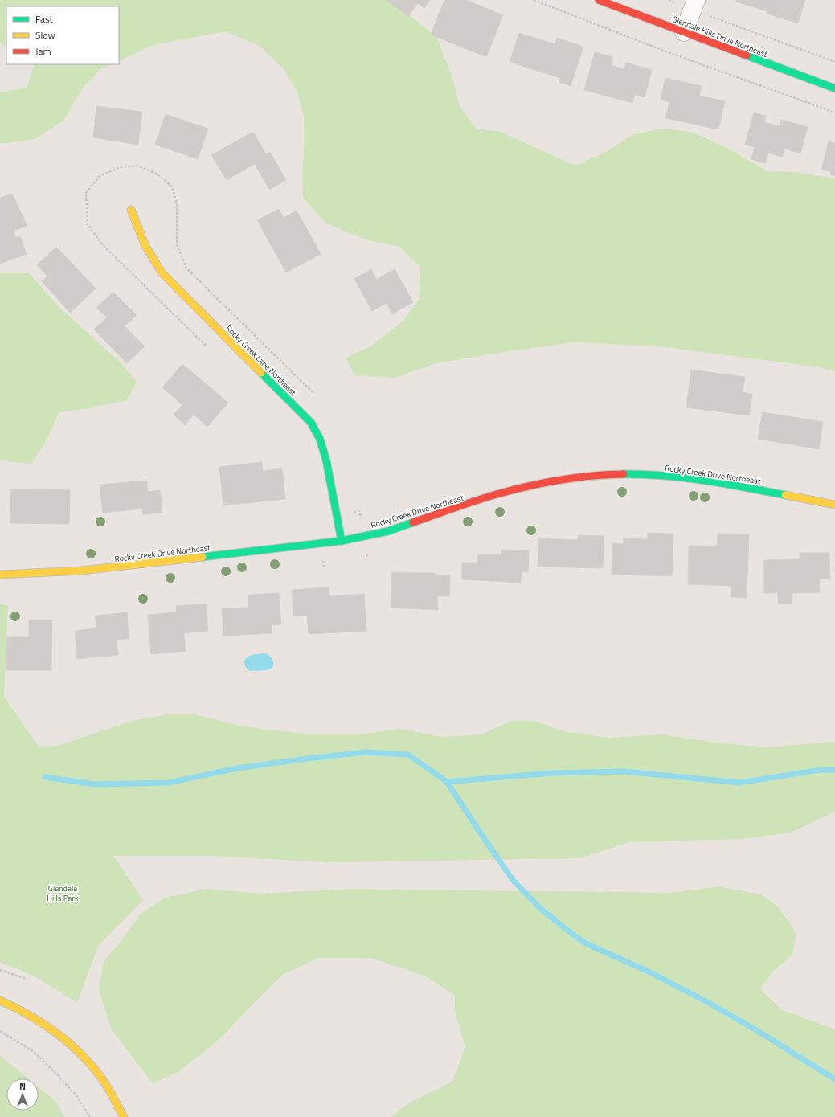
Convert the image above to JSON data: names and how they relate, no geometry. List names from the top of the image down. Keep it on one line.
{"streets":{"street":["Glendale Hills Drive Northeast","Rocky Creek Lane Northeast","Rocky Creek Drive Northeast"]},"crossings":[["Rocky Creek Lane Northeast","Rocky Creek Drive Northeast"]],"parks":["Glendale Hills Park"],"legend":["Fast","Slow","Jam"],"north":"top"}
